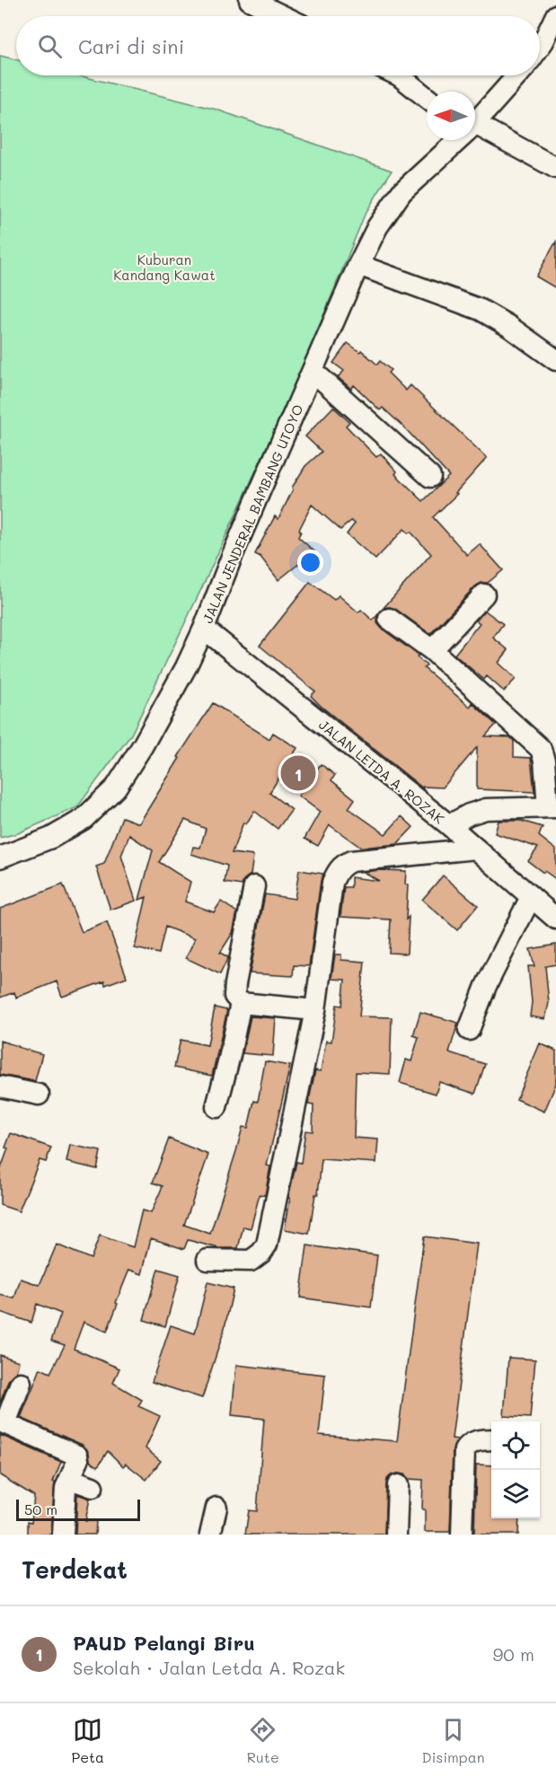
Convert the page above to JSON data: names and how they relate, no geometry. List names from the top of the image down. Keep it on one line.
{"streets":{"street":["JALAN JENDERAL BAMBANG UTOYO","JALAN LETDA A. ROZAK"]},"crossings":[["JALAN JENDERAL BAMBANG UTOYO","JALAN LETDA A. ROZAK"]],"parks":["Kuburan Kandang Kawat"],"scale_bar":"50 m","north":"left","page":{"search":"Cari di sini","pins":"1","scale":"50 m","heading":"Terdekat","list":[{"mark":"1","name":"PAUD Pelangi Biru","note":"Sekolah · Jalan Letda A. Rozak","value":"90 m"}],"nav":["Peta","Rute","Disimpan"]}}
